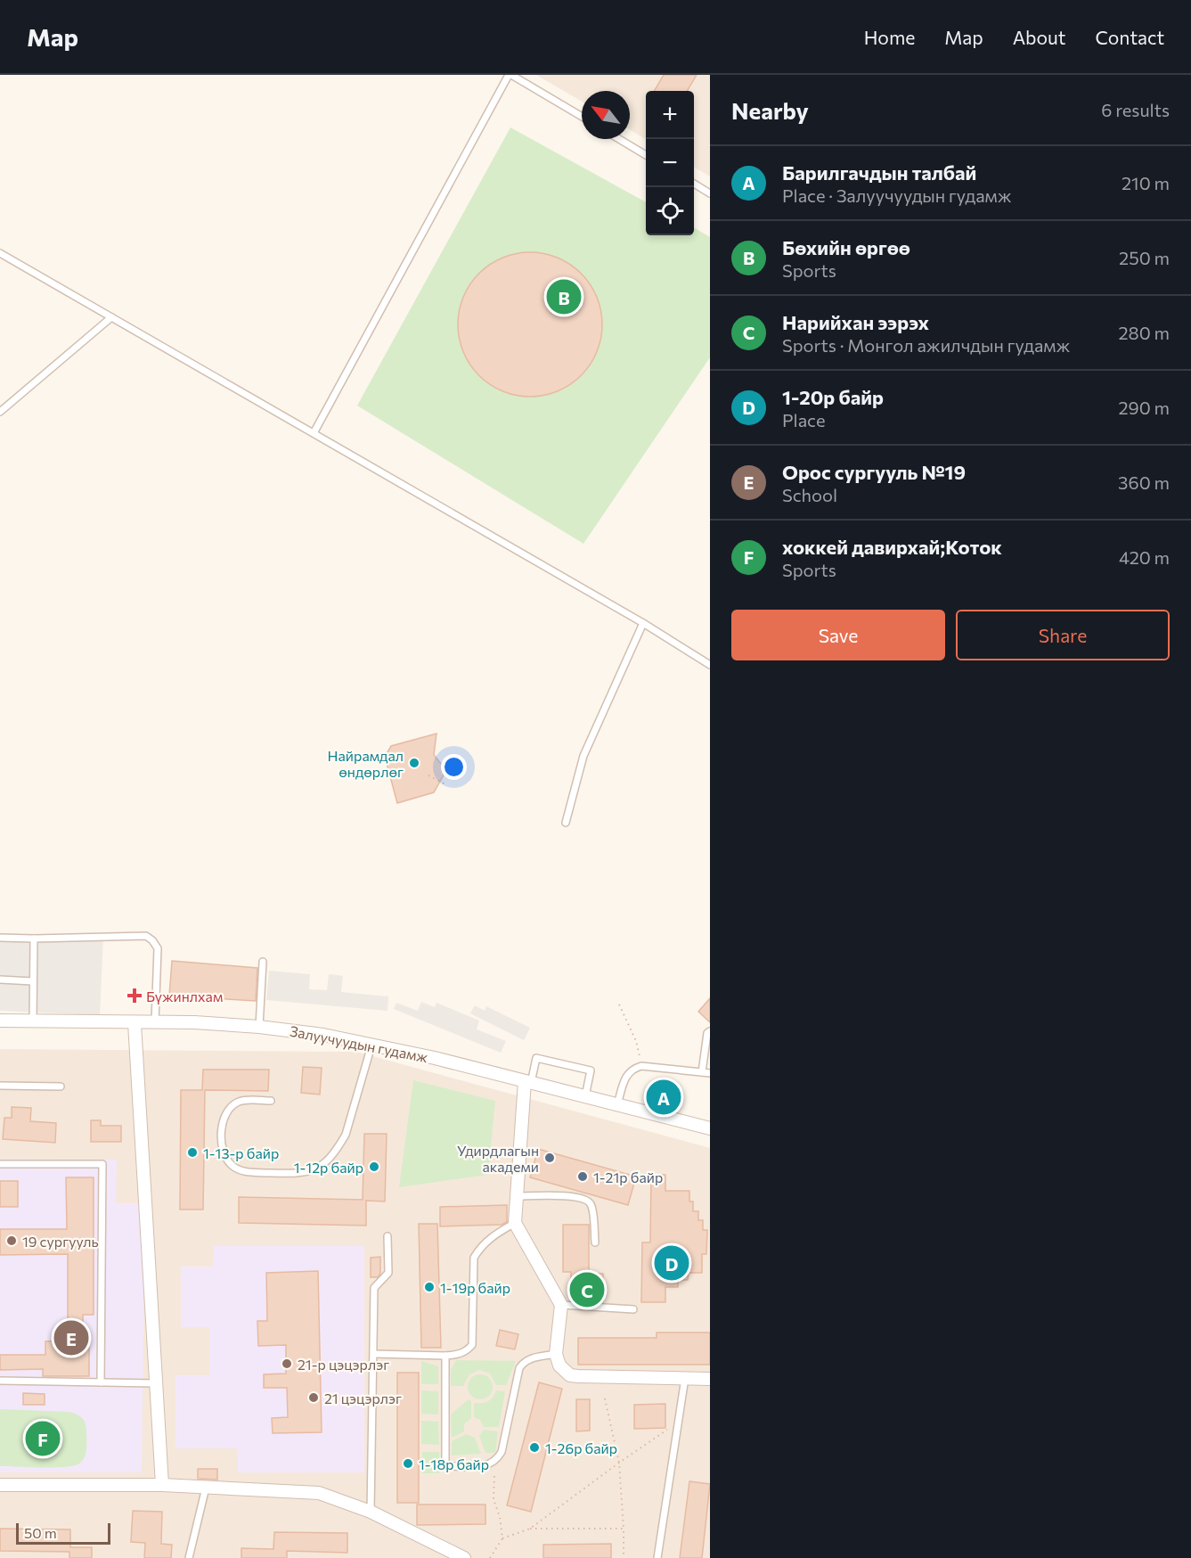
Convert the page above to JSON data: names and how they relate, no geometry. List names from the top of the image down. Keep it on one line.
{"streets":{"street":["Залуучуудын гудамж"]},"places":{"other":["Найрамдал өндөрлөг","1-13-р байр","Удирдлагын академи","1-12р байр","1-21р байр","19 сургууль","1-19р байр","21-р цэцэрлэг","21 цэцэрлэг","1-26р байр","1-18р байр"],"health":["Бүжинлхам"]},"scale_bar":"50 m","north":"top left","page":{"header":"Map","nav":["Home","Map","About","Contact"],"heading":["Nearby","6 results"],"map_buttons":["+","−"],"list":[{"mark":"A","name":"Барилгачдын талбай","note":"Place · Залуучуудын гудамж","value":"210 m"},{"mark":"B","name":"Бөхийн өргөө","note":"Sports","value":"250 m"},{"mark":"C","name":"Нарийхан ээрэх","note":"Sports · Монгол ажилчдын гудамж","value":"280 m"},{"mark":"D","name":"1-20р байр","note":"Place","value":"290 m"},{"mark":"E","name":"Орос сургууль №19","note":"School","value":"360 m"},{"mark":"F","name":"хоккей давирхай;Коток","note":"Sports","value":"420 m"}],"pins":["B","A","D","C","E","F"],"buttons":["Save","Share"],"scale":"50 m"}}
